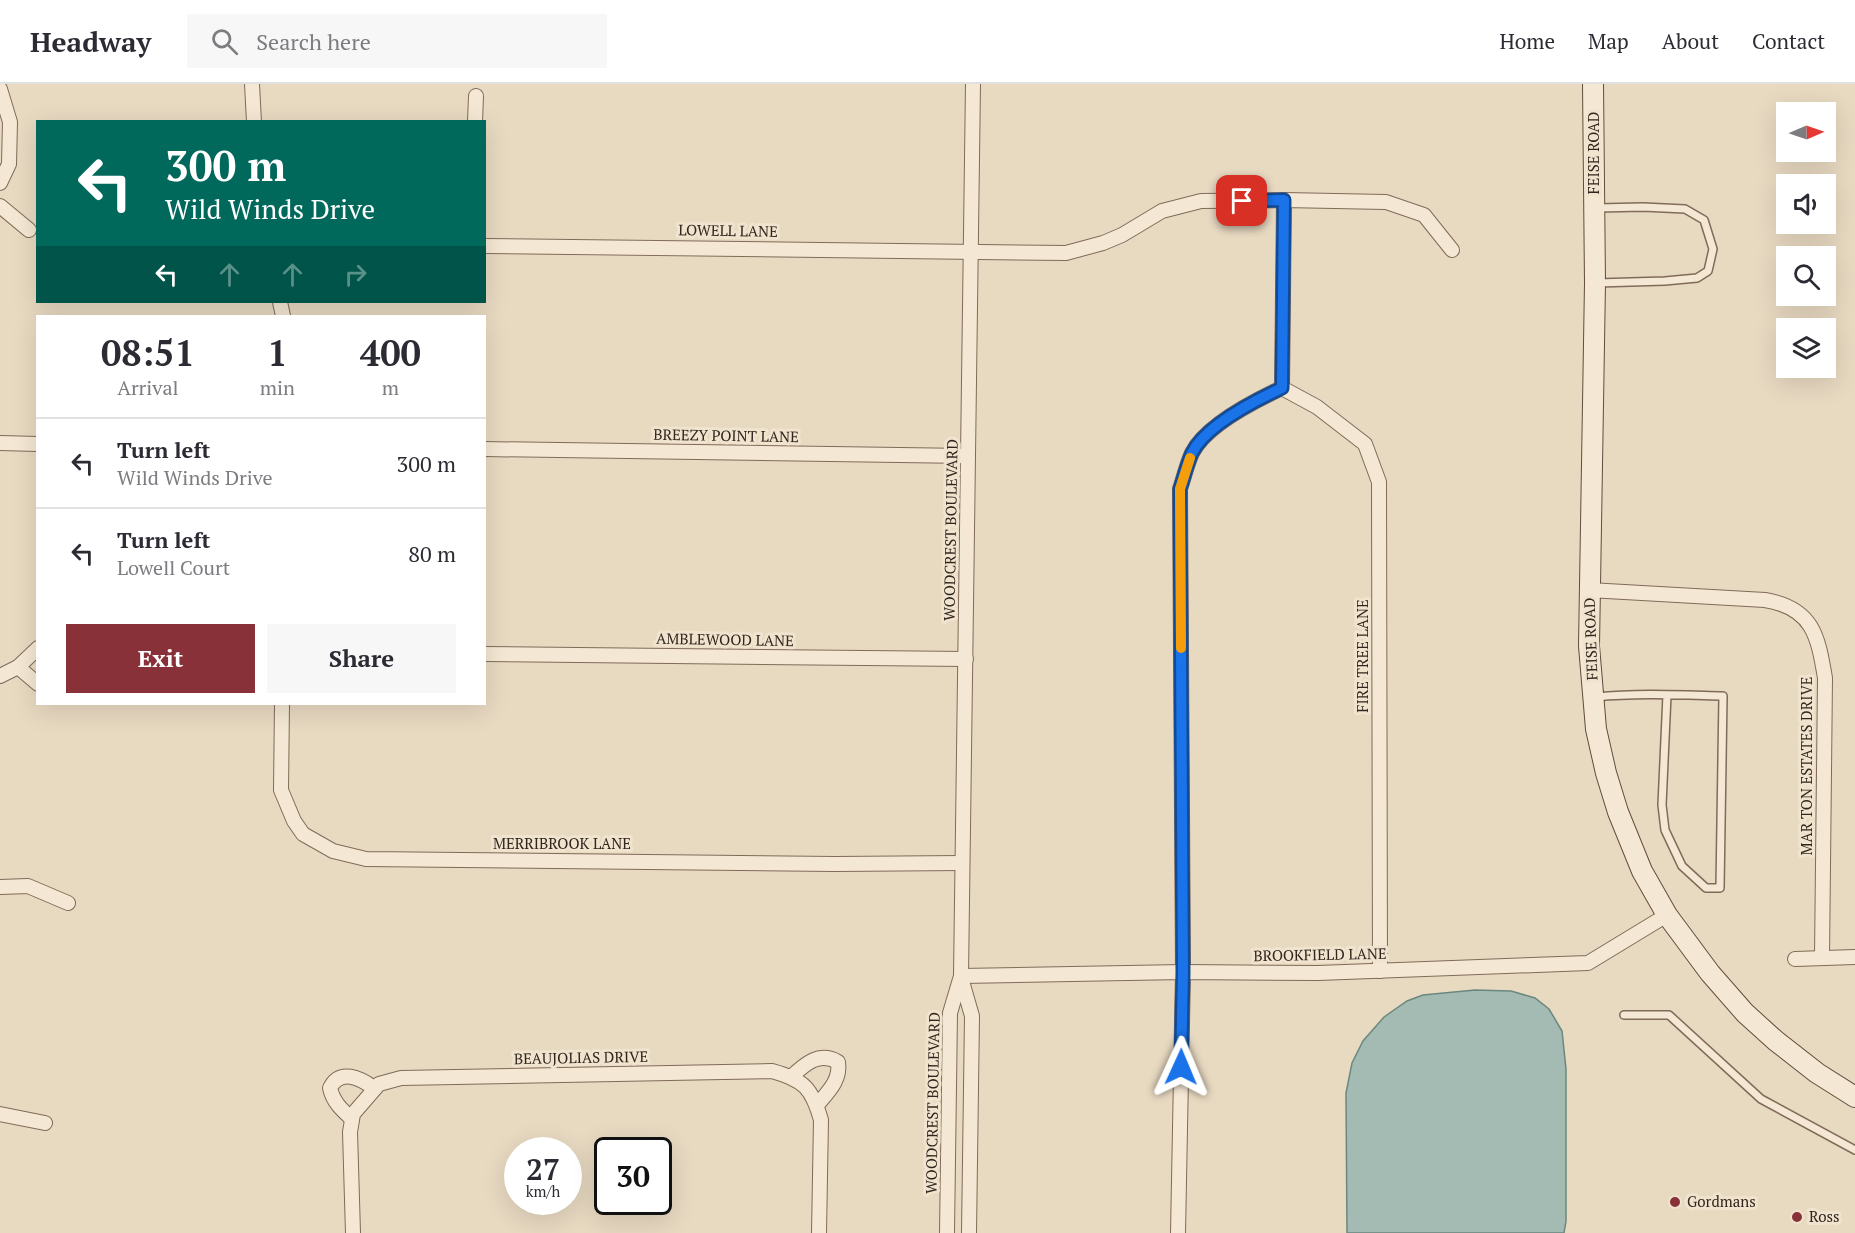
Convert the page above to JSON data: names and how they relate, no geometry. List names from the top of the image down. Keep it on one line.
{"streets":{"main road":["FEISE ROAD"],"street":["LOWELL LANE","BREEZY POINT LANE","WOODCREST BOULEVARD","AMBLEWOOD LANE","FIRE TREE LANE","MAR TON ESTATES DRIVE","MERRIBROOK LANE","BROOKFIELD LANE","BEAUJOLIAS DRIVE"]},"crossings":[["FEISE ROAD","MAR TON ESTATES DRIVE"],["FEISE ROAD","BROOKFIELD LANE"],["LOWELL LANE","WOODCREST BOULEVARD"],["BREEZY POINT LANE","WOODCREST BOULEVARD"],["WOODCREST BOULEVARD","AMBLEWOOD LANE"],["WOODCREST BOULEVARD","MERRIBROOK LANE"],["WOODCREST BOULEVARD","BROOKFIELD LANE"],["FIRE TREE LANE","BROOKFIELD LANE"]],"places":["Gordmans","Ross"],"north":"right","page":{"header":"Headway","search":"Search here","nav":["Home","Map","About","Contact"],"turn":["300 m","Wild Winds Drive"],"eta":["08:51","Arrival","1","min","400","m"],"list":[{"name":"Turn left","note":"Wild Winds Drive","value":"300 m"},{"name":"Turn left","note":"Lowell Court","value":"80 m"}],"buttons":["Exit","Share"],"speed":"27 km/h","limit":"30"}}
